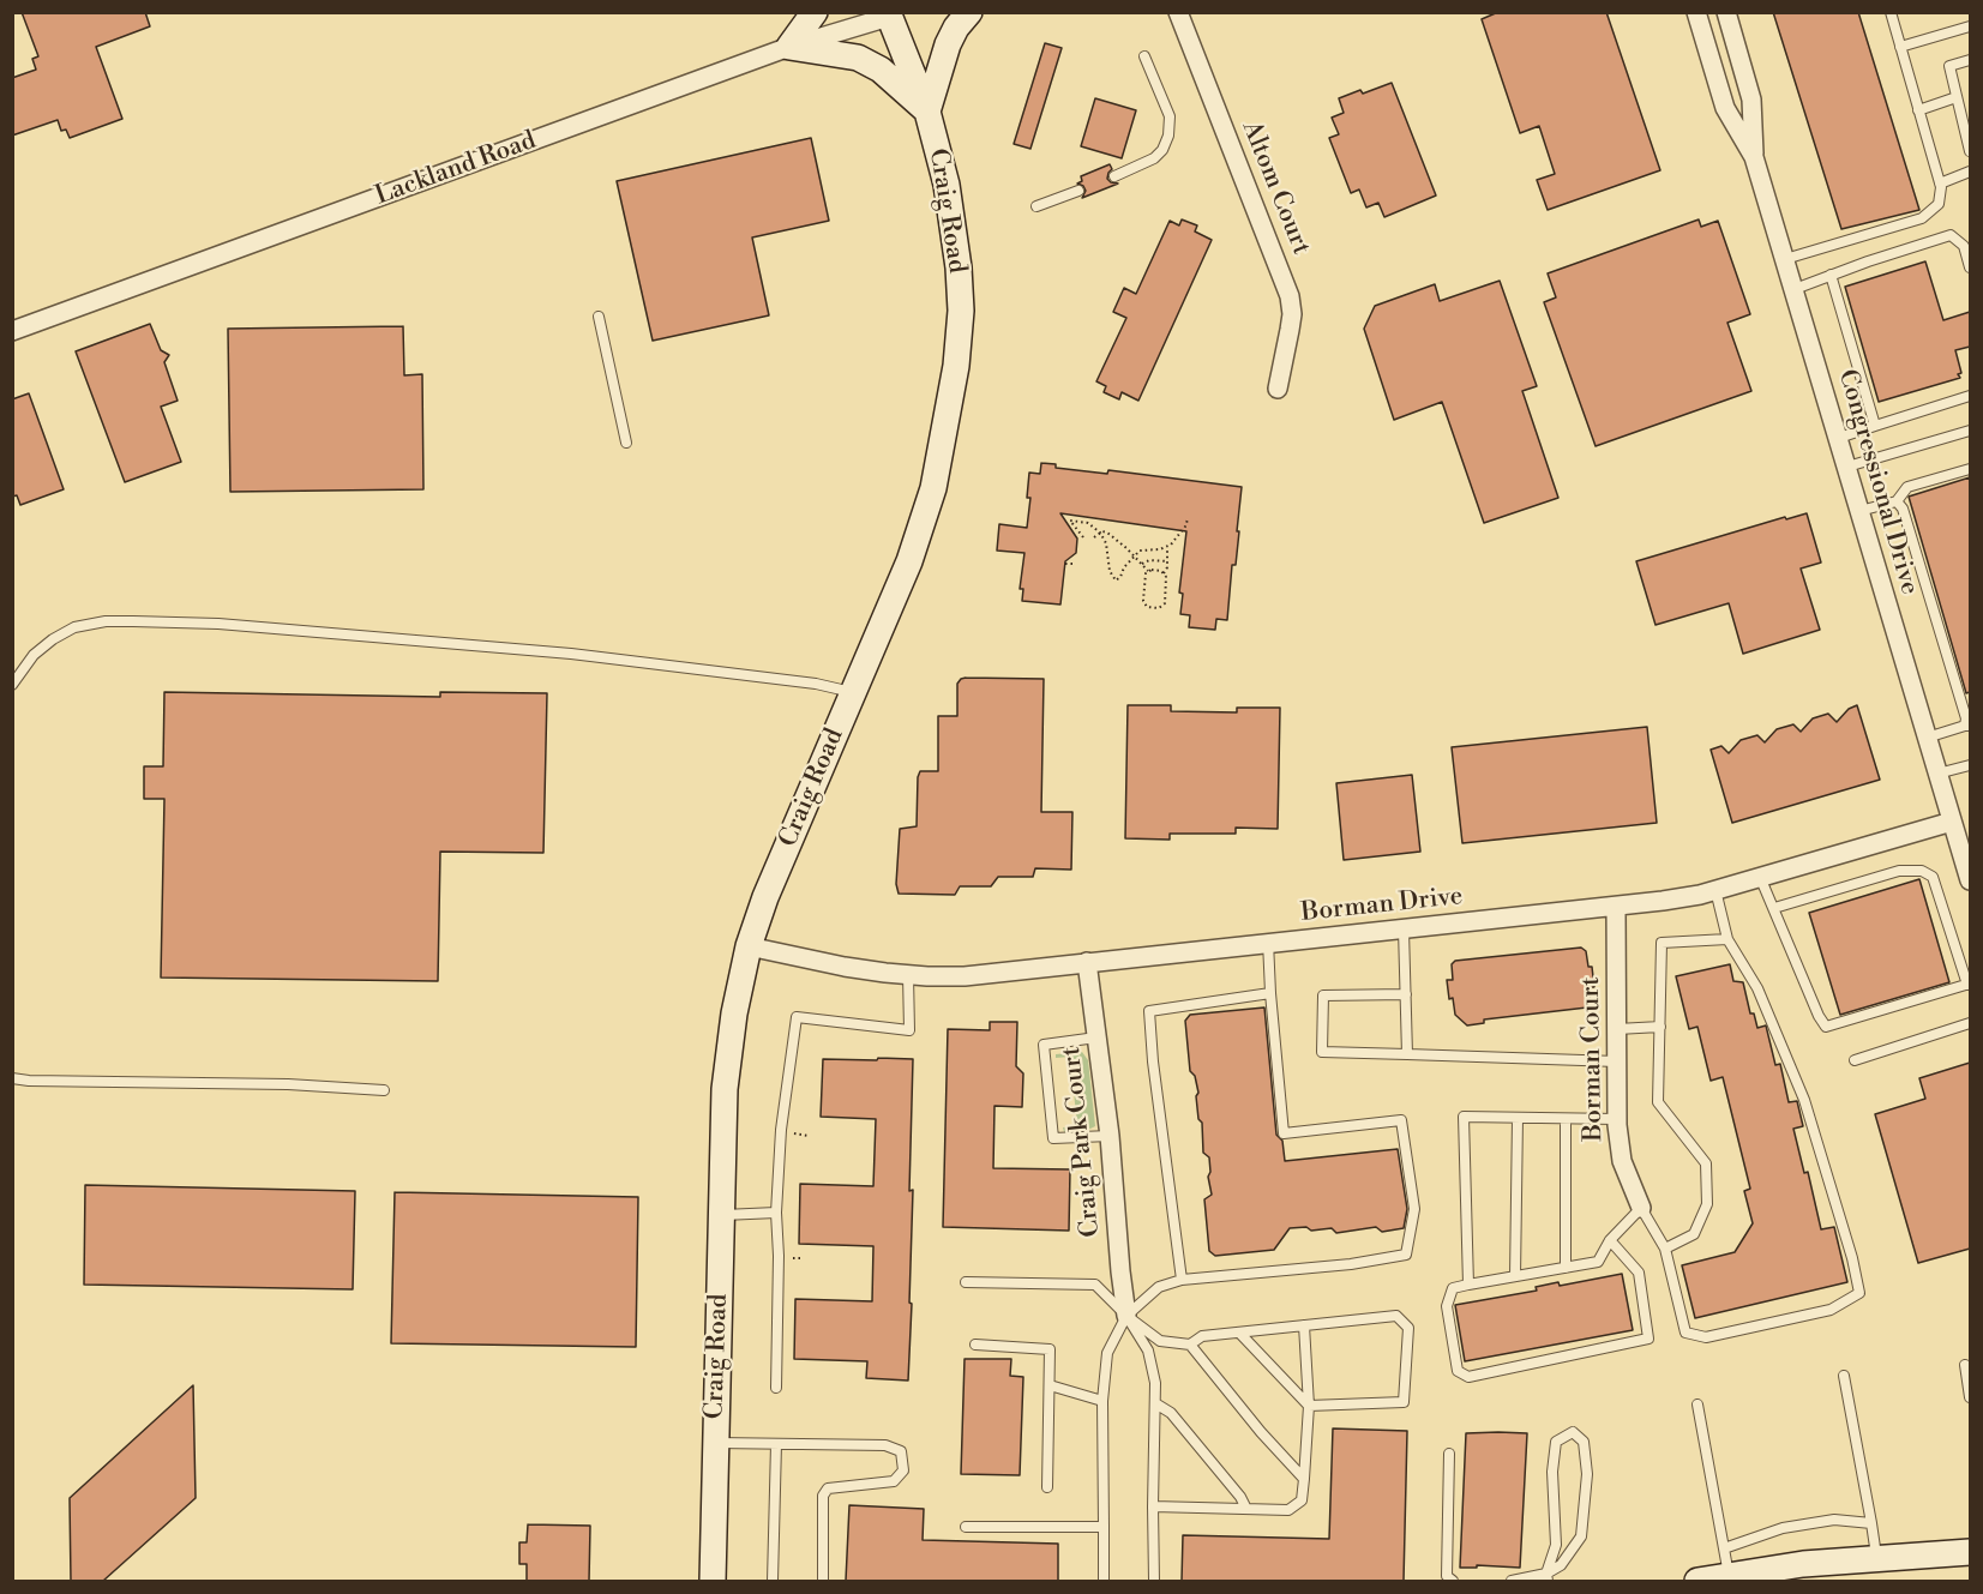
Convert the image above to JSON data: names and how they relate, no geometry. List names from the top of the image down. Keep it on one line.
{"streets":{"main road":["Craig Road"],"street":["Lackland Road","Altom Court","Congressional Drive","Borman Drive","Borman Court","Craig Park Court"]},"crossings":[["Lackland Road","Craig Road"],["Craig Road","Borman Drive"],["Congressional Drive","Borman Drive"],["Borman Drive","Borman Court"],["Borman Drive","Craig Park Court"]]}
